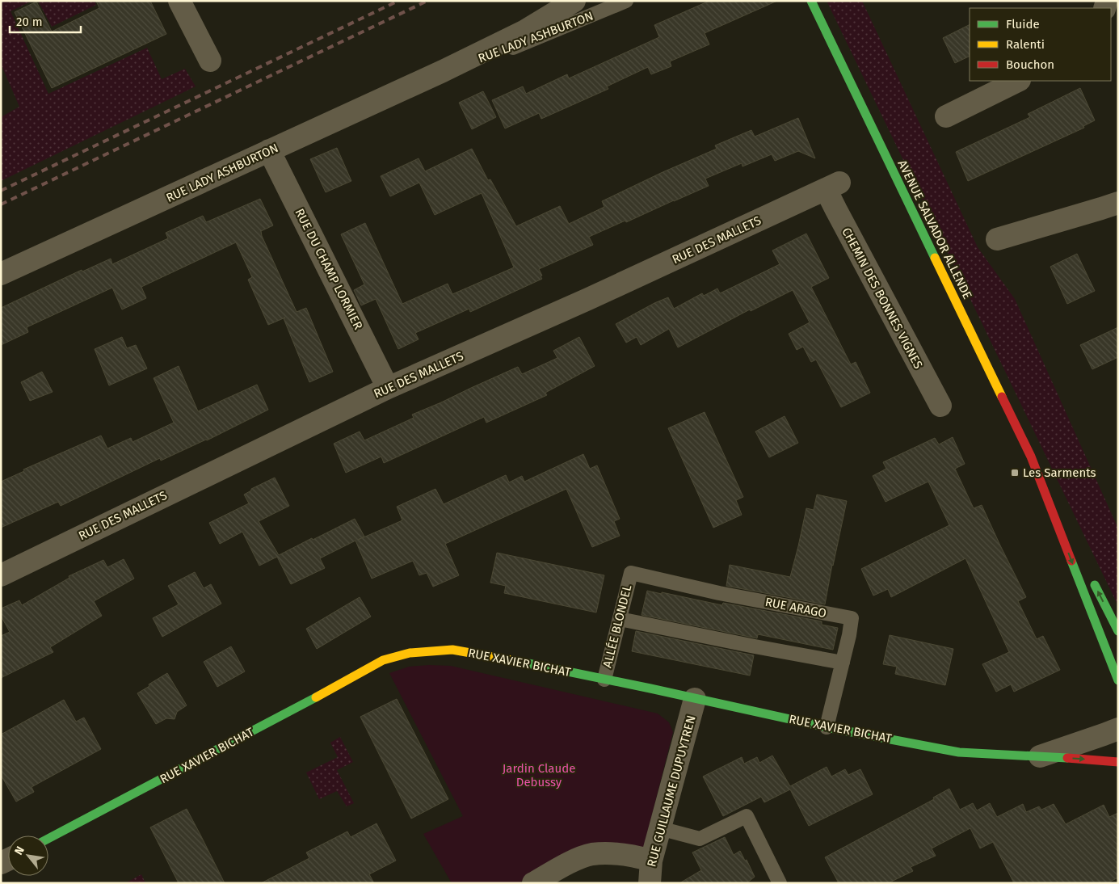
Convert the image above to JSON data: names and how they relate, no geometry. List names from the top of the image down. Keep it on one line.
{"streets":{"street":["RUE LADY ASHBURTON","AVENUE SALVADOR ALLENDE","RUE DES MALLETS","RUE DU CHAMP LORMIER","CHEMIN DES BONNES VIGNES","RUE XAVIER BICHAT","RUE GUILLAUME DUPUYTREN"],"lane":["RUE ARAGO","ALLÉE BLONDEL"]},"crossings":[["RUE LADY ASHBURTON","RUE DU CHAMP LORMIER"],["RUE DES MALLETS","RUE DU CHAMP LORMIER"],["RUE DES MALLETS","CHEMIN DES BONNES VIGNES"],["RUE ARAGO","ALLÉE BLONDEL"],["RUE ARAGO","RUE XAVIER BICHAT"],["ALLÉE BLONDEL","RUE XAVIER BICHAT"],["RUE XAVIER BICHAT","RUE GUILLAUME DUPUYTREN"]],"parks":["Jardin Claude Debussy"],"places":{"transit":["Les Sarments"]},"legend":["Fluide","Ralenti","Bouchon"],"scale_bar":"20 m","north":"top left"}
